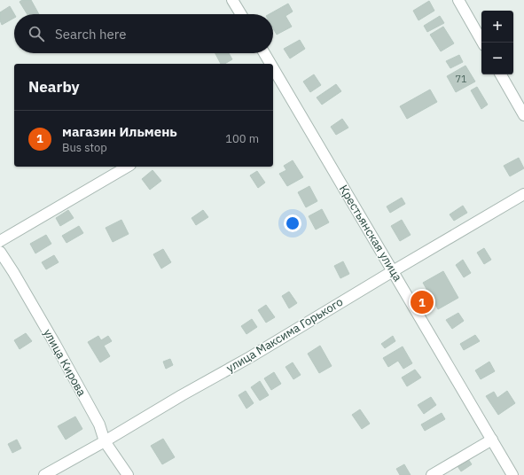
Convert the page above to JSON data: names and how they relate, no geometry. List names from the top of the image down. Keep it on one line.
{"streets":{"street":["Крестьянская улица","улица Максима Горького","улица Кирова"]},"crossings":[["Крестьянская улица","улица Максима Горького"],["улица Максима Горького","улица Кирова"]],"house_numbers":["71"],"page":{"map_buttons":["+","−"],"search":"Search here","heading":"Nearby","list":[{"mark":"1","name":"магазин Ильмень","note":"Bus stop","value":"100 m"}],"pins":"1"}}
